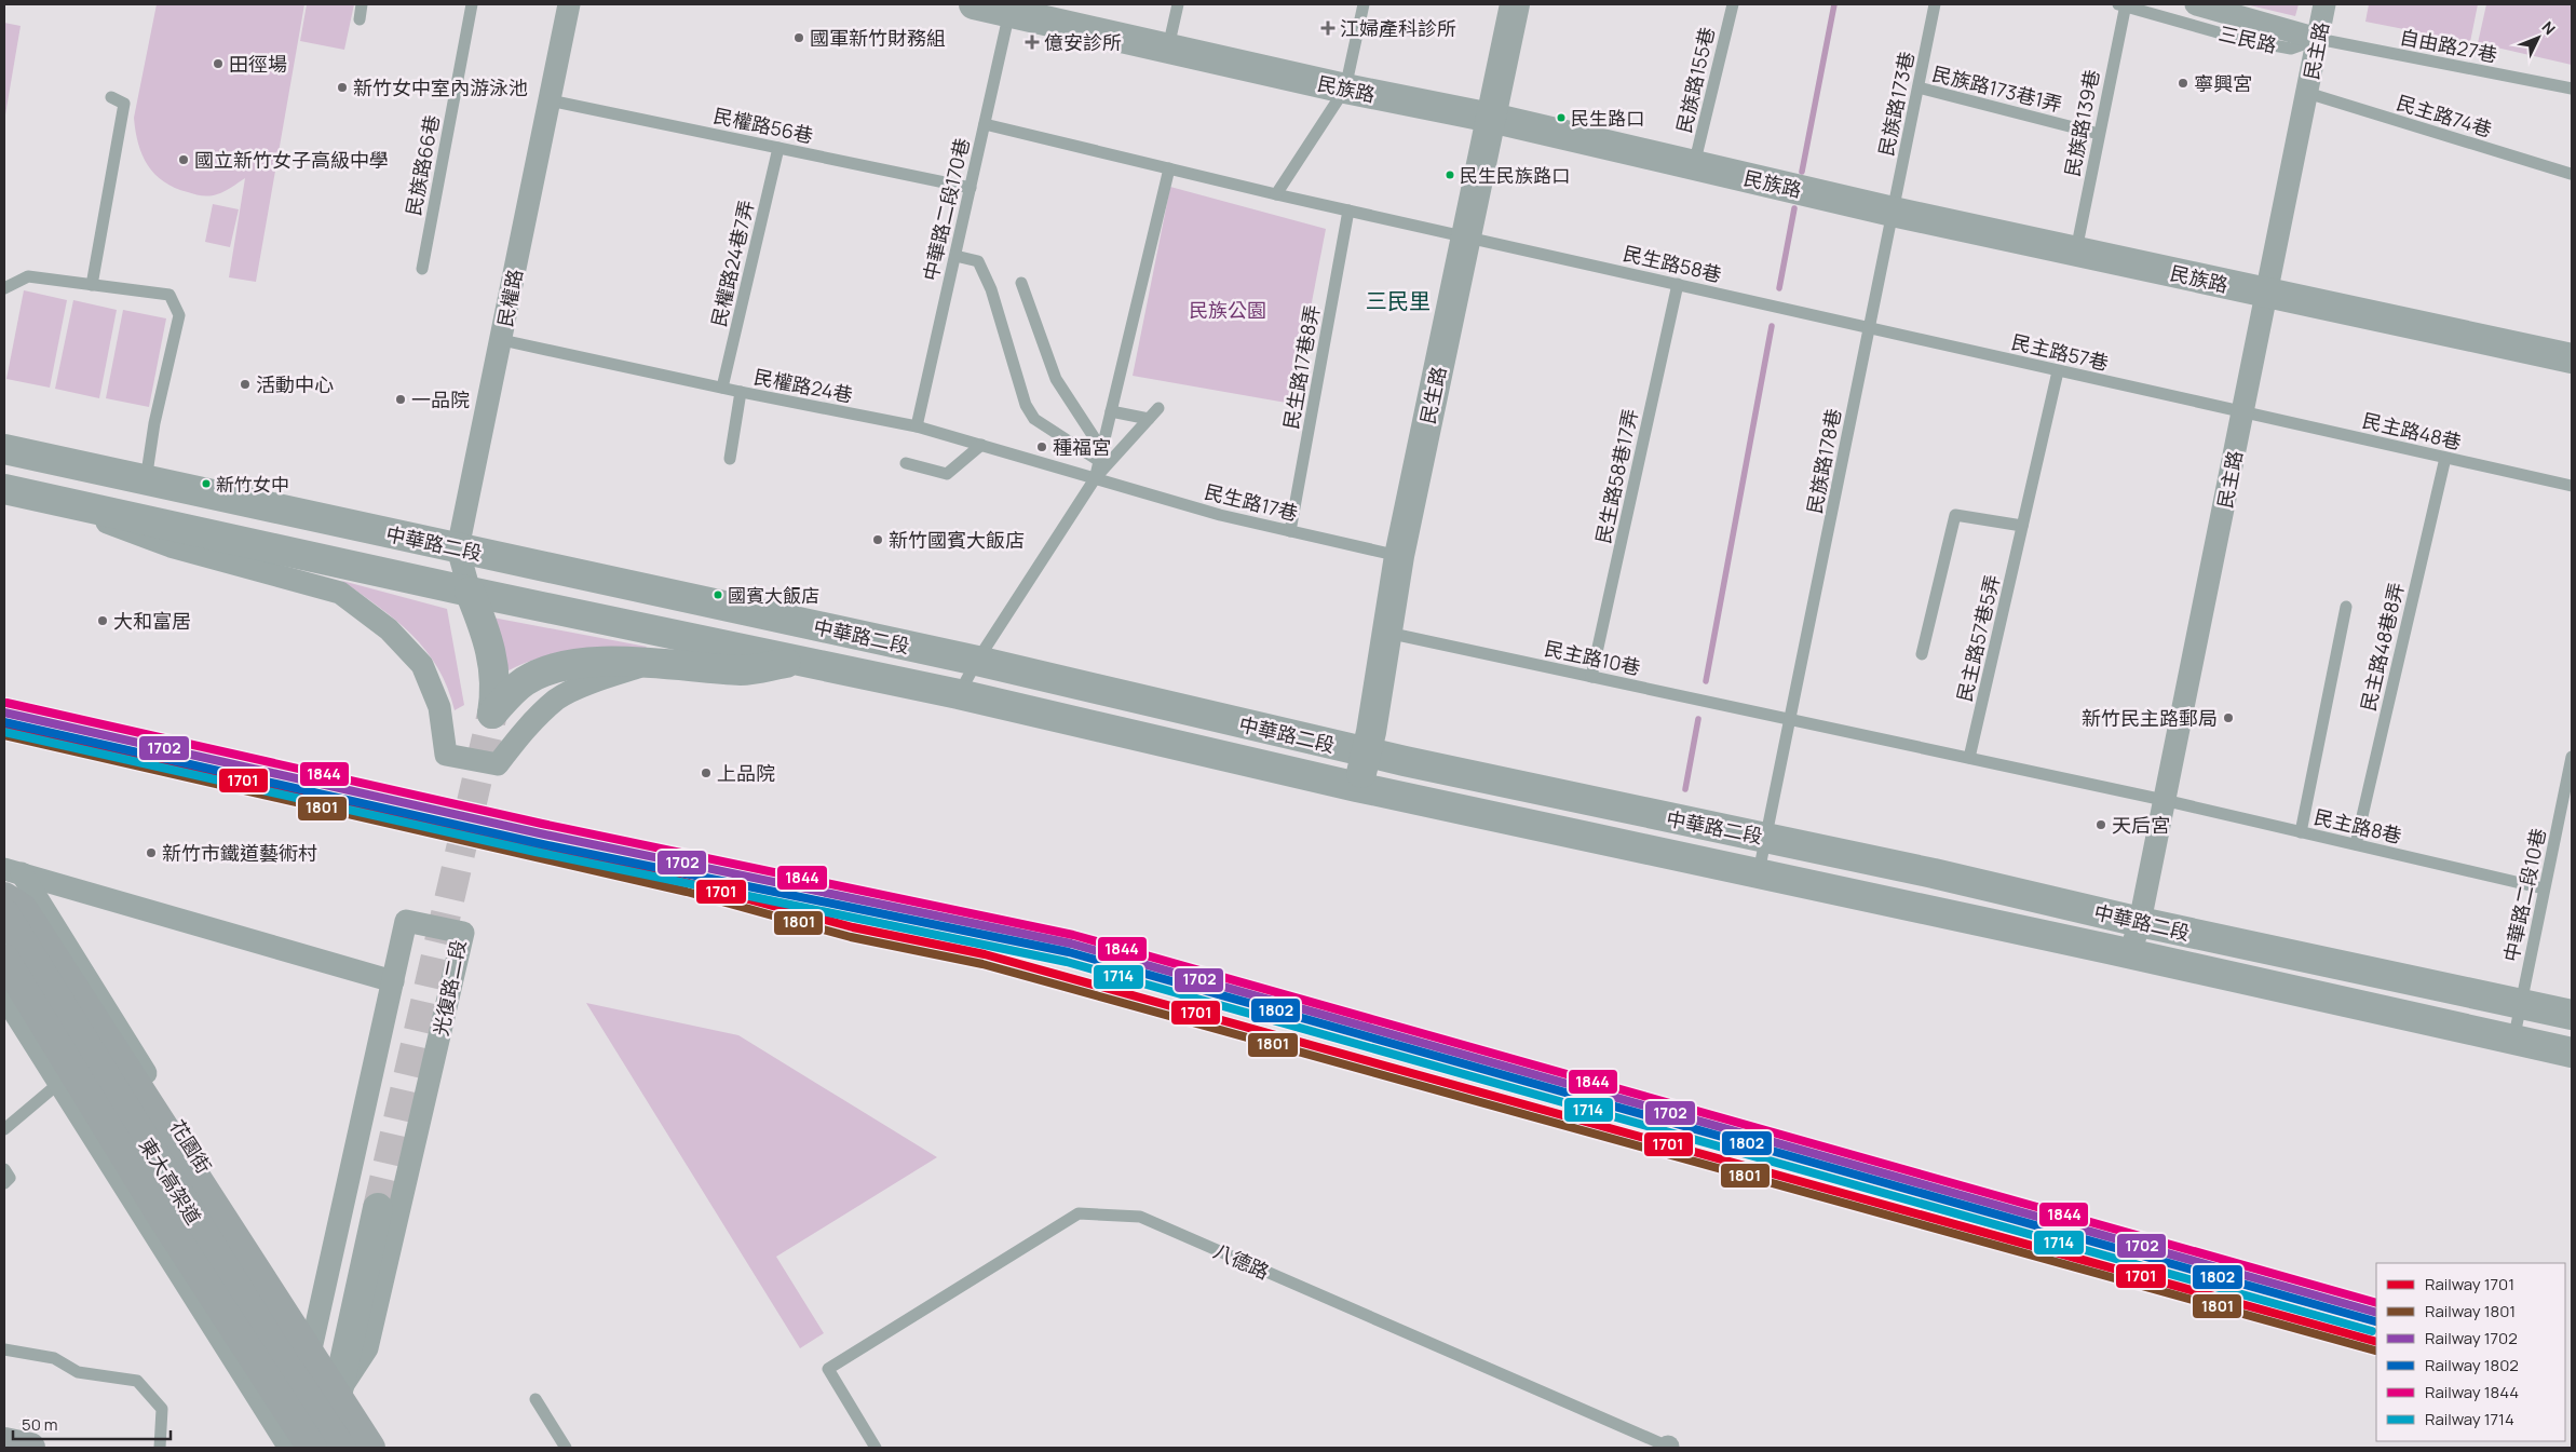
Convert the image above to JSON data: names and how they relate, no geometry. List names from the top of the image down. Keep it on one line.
{"streets":{"main road":["東大高架道"],"street":["三民路","民主路","民族路","民權路","民生路","中華路二段","光復路二段","花園街"],"lane":["自由路27巷","民族路155巷","民族路173巷1弄","民族路173巷","民主路74巷","民族路139巷","民權路56巷","民族路66巷","中華路二段170巷","民權路24巷7弄","民生路58巷","民主路57巷","民生路17巷8弄","民權路24巷","民主路48巷","民族路178巷","民生路58巷17弄","民生路17巷","民主路57巷5弄","民主路48巷8弄","民主路10巷","民主路8巷","中華路二段10巷","八德路"]},"crossings":[["三民路","自由路27巷"],["三民路","民主路"],["三民路","民族路139巷"],["自由路27巷","民主路"],["民主路","民族路"],["民主路","民主路74巷"],["民主路","民主路57巷"],["民主路","民主路48巷"],["民主路","中華路二段"],["民主路","民主路8巷"],["民族路155巷","民族路"],["民族路","民族路173巷"],["民族路","民族路139巷"],["民族路","民生路"],["民族路","民族路178巷"],["民族路173巷1弄","民族路173巷"],["民族路173巷1弄","民族路139巷"],["民族路173巷","民族路178巷"],["民權路56巷","中華路二段170巷"],["民權路56巷","民權路24巷7弄"],["民權路56巷","民權路"],["中華路二段170巷","民生路58巷"],["中華路二段170巷","民生路17巷8弄"],["中華路二段170巷","民權路24巷"],["民權路24巷7弄","民權路24巷"],["民生路58巷","民主路57巷"],["民生路58巷","民生路17巷8弄"],["民生路58巷","民生路"],["民生路58巷","民族路178巷"],["民生路58巷","民生路58巷17弄"],["民權路","民權路24巷"],["民權路","中華路二段"],["民主路57巷","民主路48巷"],["民主路57巷","民族路178巷"],["民主路57巷","民主路57巷5弄"],["民生路17巷8弄","民生路17巷"],["民權路24巷","民生路17巷"],["民生路","民生路17巷"],["民生路","中華路二段"],["民生路","民主路10巷"],["民主路48巷","民主路48巷8弄"],["民族路178巷","中華路二段"],["民族路178巷","民主路10巷"],["民生路58巷17弄","民主路10巷"],["中華路二段","中華路二段10巷"],["民主路48巷8弄","民主路8巷"],["民主路8巷","中華路二段10巷"],["光復路二段","花園街"],["光復路二段","東大高架道"]],"districts":["三民里"],"parks":["民族公園"],"places":{"health":["江婦產科診所","億安診所"],"other":["國軍新竹財務組","田徑場","寧興宮","新竹女中室內游泳池","民生路口","國立新竹女子高級中學","民生民族路口","活動中心","一品院","種福宮","新竹女中","新竹國賓大飯店","國賓大飯店","大和富居","新竹民主路郵局","上品院","天后宮","新竹市鐵道藝術村"]},"lines":["rail line 1844","rail line 1702","rail line 1802","rail line 1701","rail line 1714","rail line 1801"],"legend":["Railway 1701","Railway 1801","Railway 1702","Railway 1802","Railway 1844","Railway 1714"],"scale_bar":"50 m","north":"top right"}
